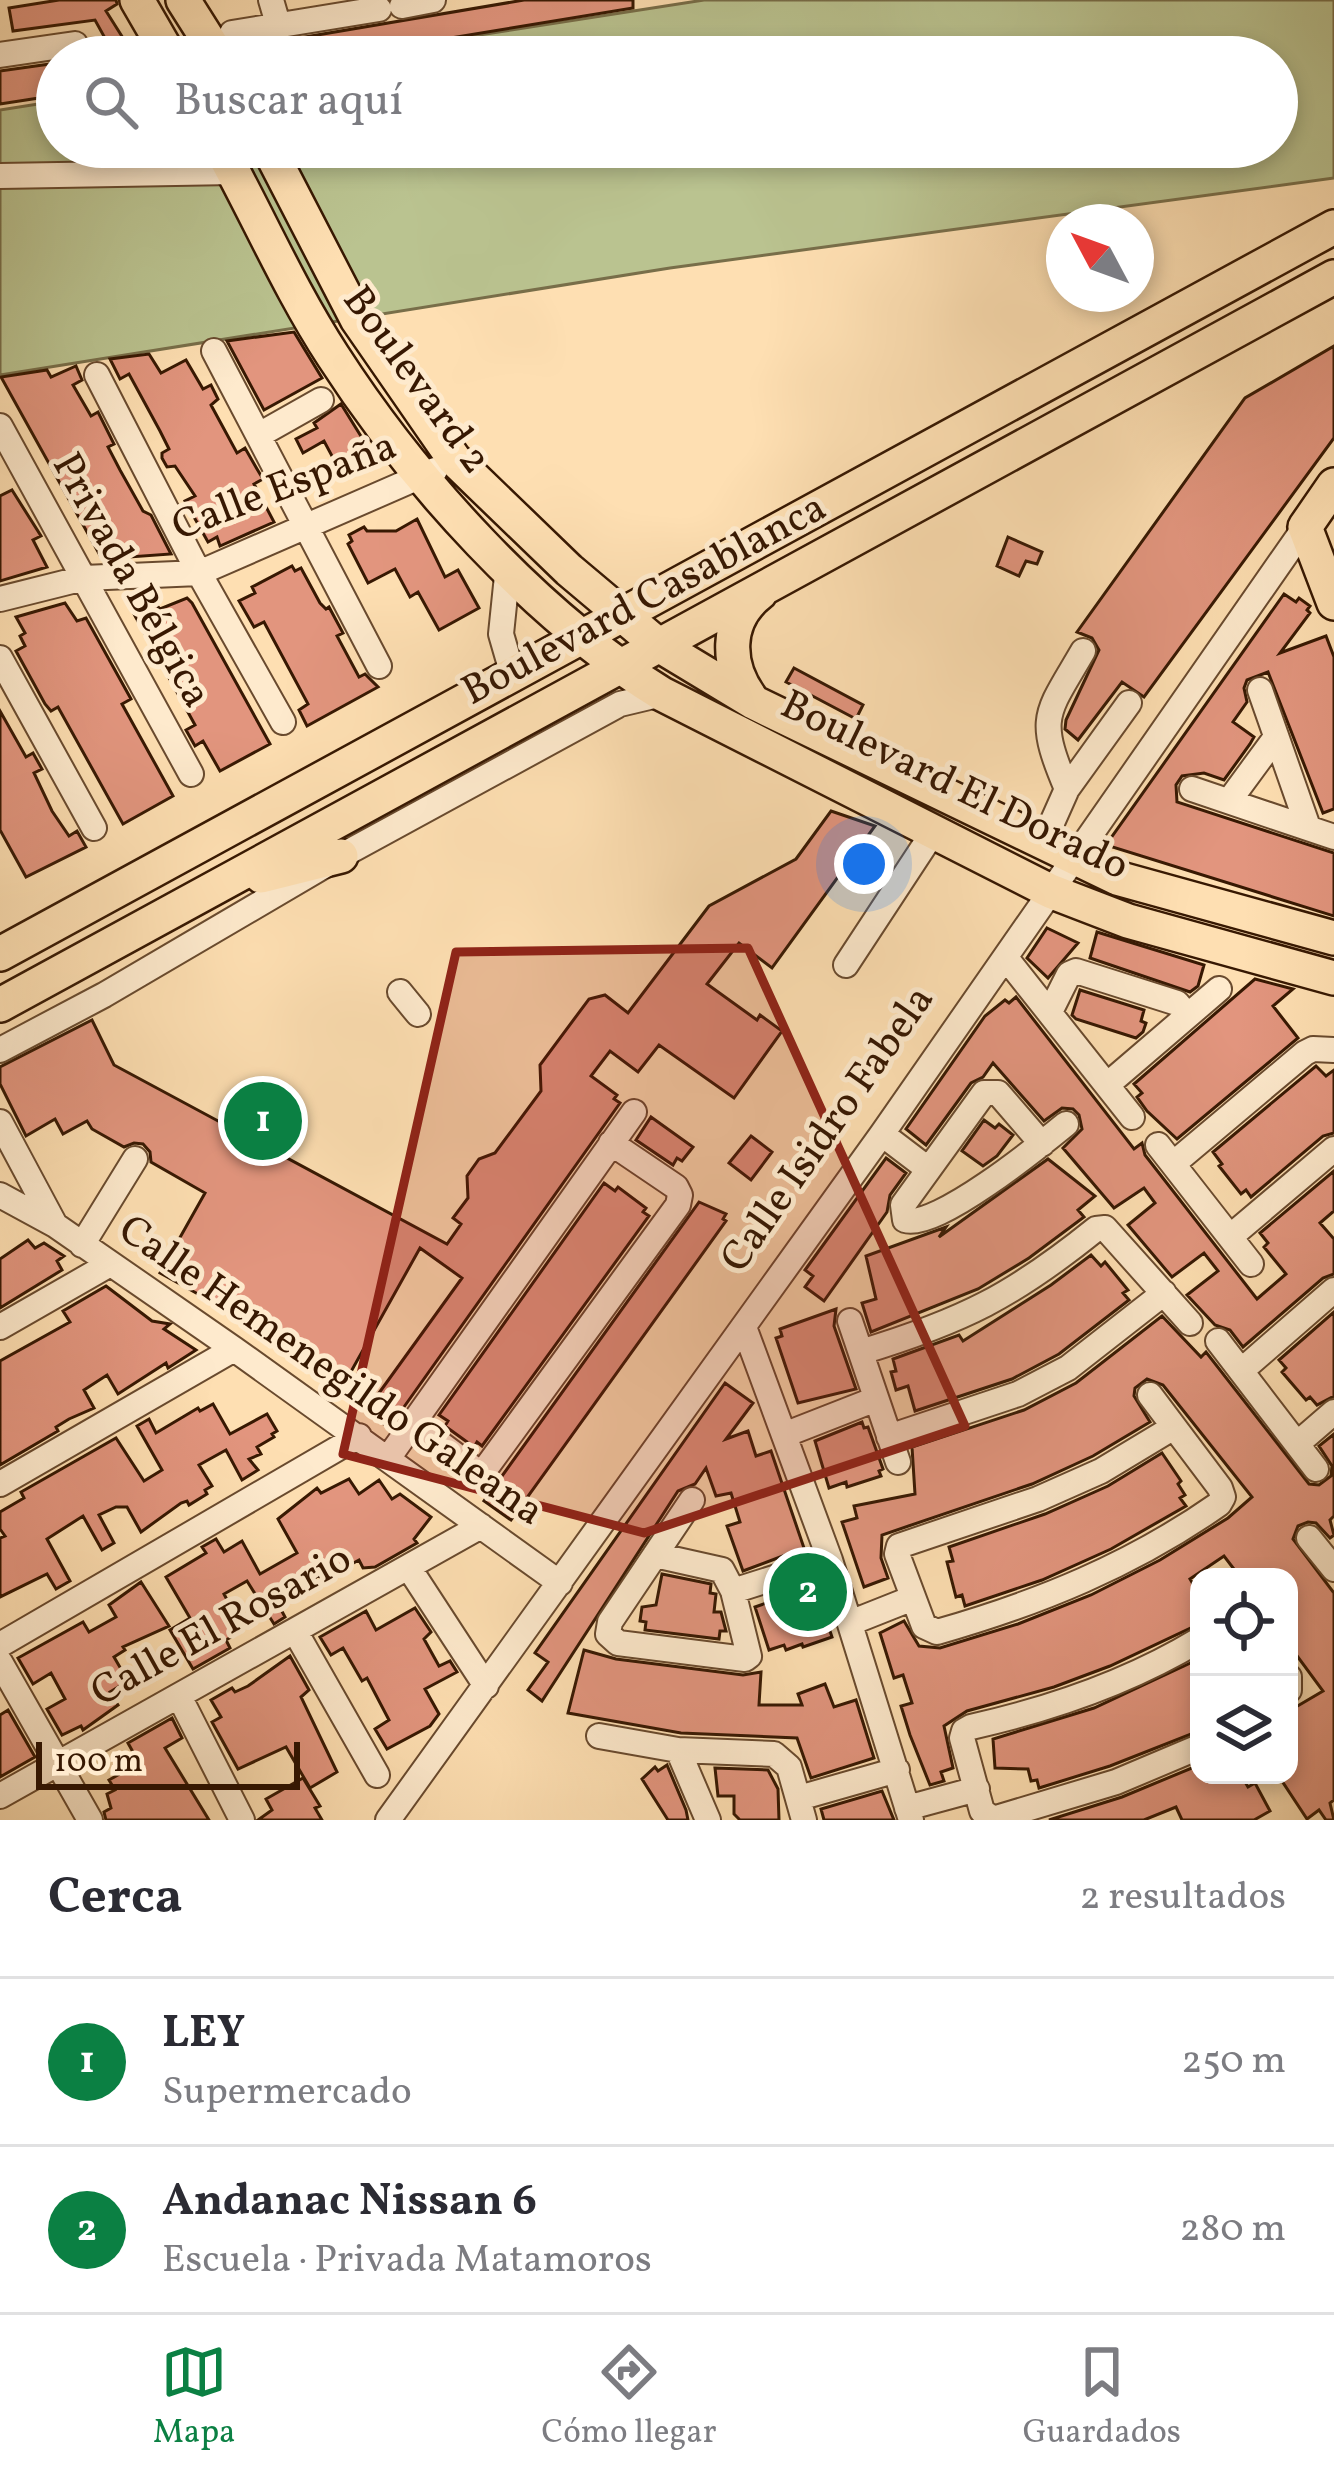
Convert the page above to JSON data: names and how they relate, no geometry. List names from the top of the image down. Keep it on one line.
{"streets":{"main road":["Boulevard 2","Boulevard Casablanca","Boulevard El Dorado","Calle Isidro Fabela"],"street":["Calle España","Privada Bélgica","Calle Hemenegildo Galeana","Calle El Rosario"]},"crossings":[["Boulevard 2","Calle España"],["Boulevard 2","Boulevard Casablanca"],["Boulevard 2","Boulevard El Dorado"],["Calle España","Privada Bélgica"],["Boulevard Casablanca","Boulevard El Dorado"],["Boulevard El Dorado","Calle Isidro Fabela"],["Calle Isidro Fabela","Calle Hemenegildo Galeana"],["Calle Hemenegildo Galeana","Calle El Rosario"]],"scale_bar":"100 m","north":"top left","page":{"search":"Buscar aquí","pins":["1","2"],"scale":"100 m","heading":["Cerca","2 resultados"],"list":[{"mark":"1","name":"LEY","note":"Supermercado","value":"250 m"},{"mark":"2","name":"Andanac Nissan 6","note":"Escuela · Privada Matamoros","value":"280 m"}],"nav":["Mapa","Cómo llegar","Guardados"]}}
